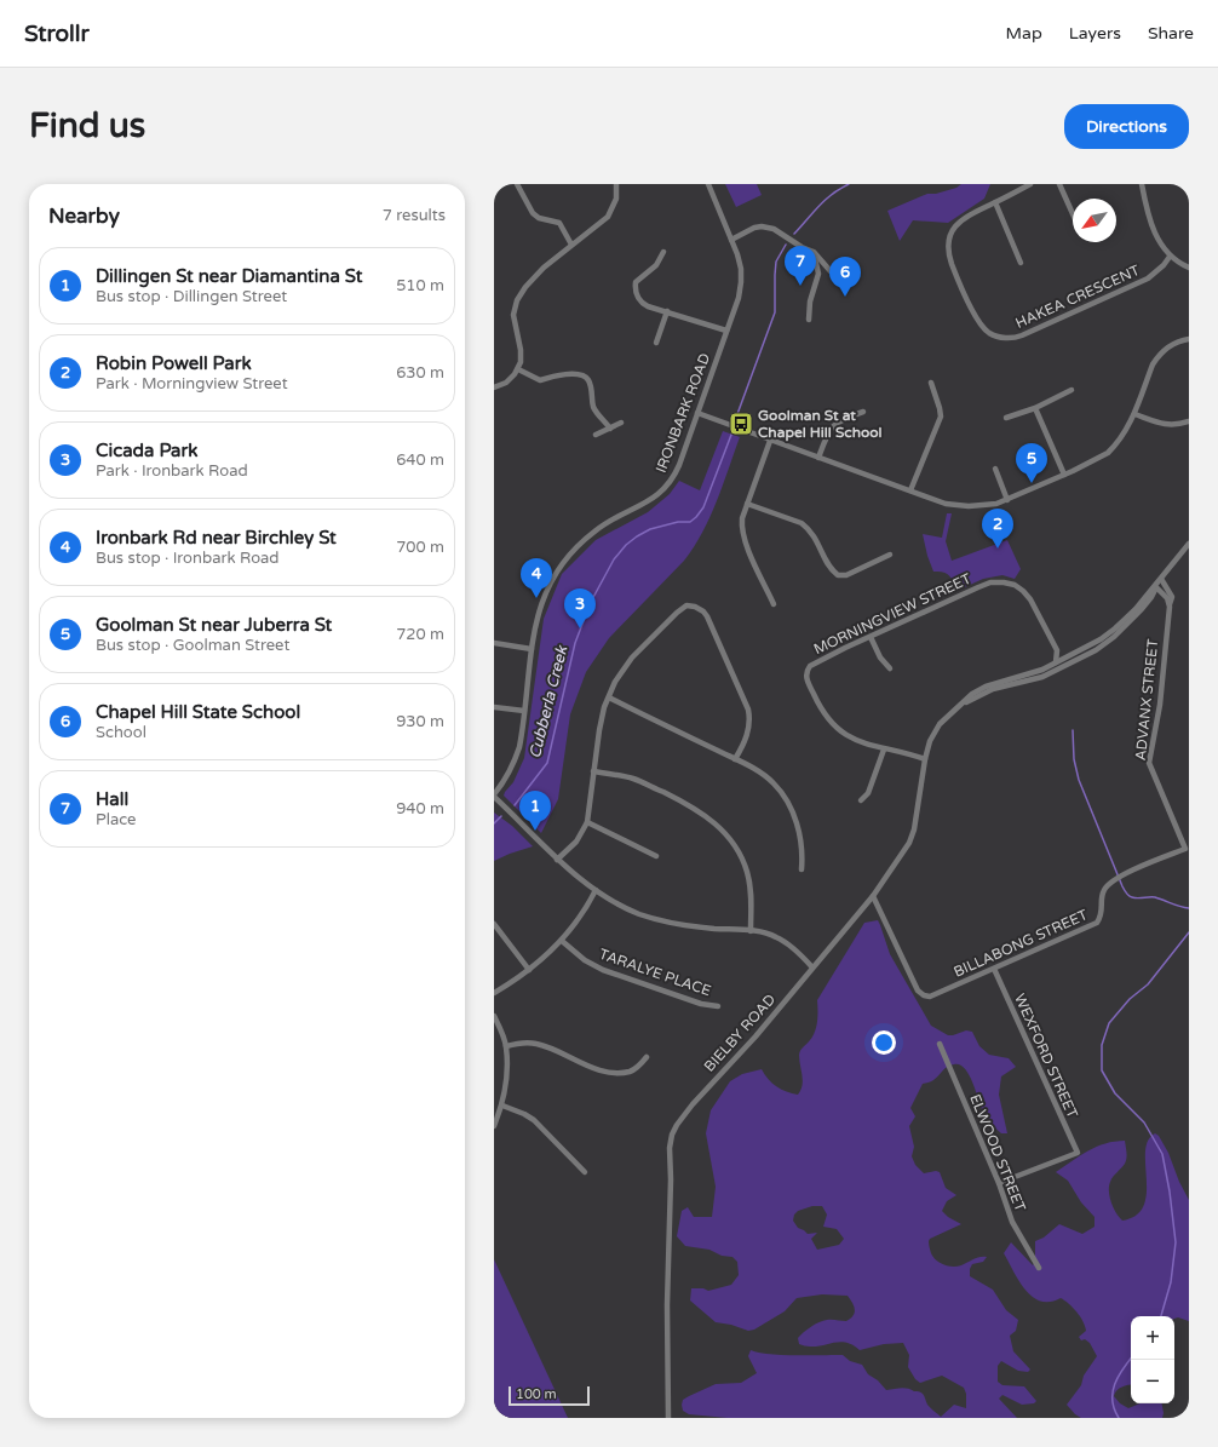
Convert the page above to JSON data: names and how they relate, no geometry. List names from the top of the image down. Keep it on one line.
{"streets":{"street":["HAKEA CRESCENT","IRONBARK ROAD","MORNINGVIEW STREET","ADVANX STREET","BILLABONG STREET","TARALYE PLACE","BIELBY ROAD","WEXFORD STREET","ELWOOD STREET"]},"crossings":[["MORNINGVIEW STREET","BIELBY ROAD"],["ADVANX STREET","BILLABONG STREET"],["ADVANX STREET","BIELBY ROAD"],["BILLABONG STREET","BIELBY ROAD"],["BILLABONG STREET","WEXFORD STREET"],["WEXFORD STREET","ELWOOD STREET"]],"water":["Cubberla Creek"],"places":{"bus stop":["Goolman St at Chapel Hill School"]},"scale_bar":"100 m","north":"bottom left","page":{"header":"Strollr","nav":["Map","Layers","Share"],"buttons":"Directions","title":"Find us","heading":["Nearby","7 results"],"pins":["7","6","5","2","4","3","1"],"list":[{"mark":"1","name":"Dillingen St near Diamantina St","note":"Bus stop · Dillingen Street","value":"510 m"},{"mark":"2","name":"Robin Powell Park","note":"Park · Morningview Street","value":"630 m"},{"mark":"3","name":"Cicada Park","note":"Park · Ironbark Road","value":"640 m"},{"mark":"4","name":"Ironbark Rd near Birchley St","note":"Bus stop · Ironbark Road","value":"700 m"},{"mark":"5","name":"Goolman St near Juberra St","note":"Bus stop · Goolman Street","value":"720 m"},{"mark":"6","name":"Chapel Hill State School","note":"School","value":"930 m"},{"mark":"7","name":"Hall","note":"Place","value":"940 m"}],"map_buttons":["+","−"],"scale":"100 m"}}
